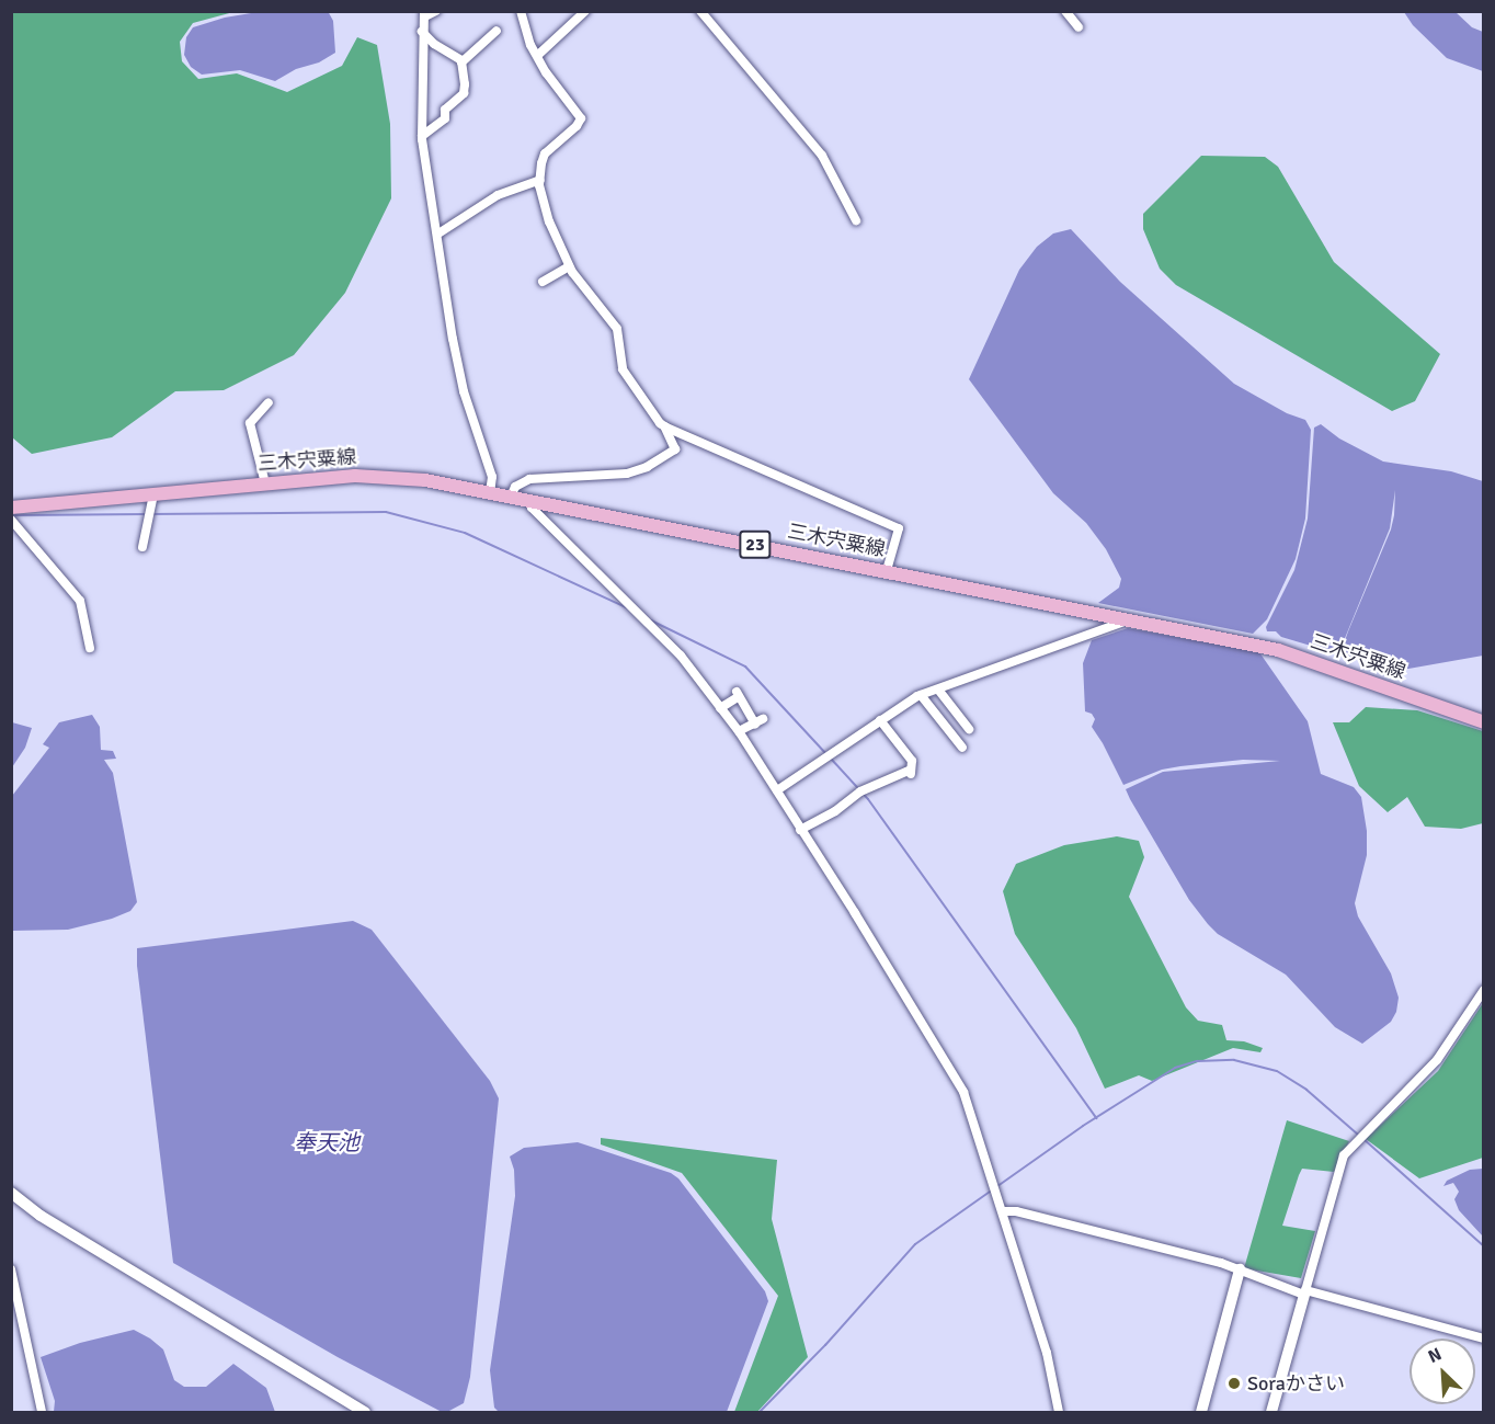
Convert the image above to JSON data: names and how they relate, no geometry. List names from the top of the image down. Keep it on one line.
{"streets":{"main road":["三木宍粟線","23"]},"water":["奉天池"],"places":["Soraかさい"],"north":"top left"}
